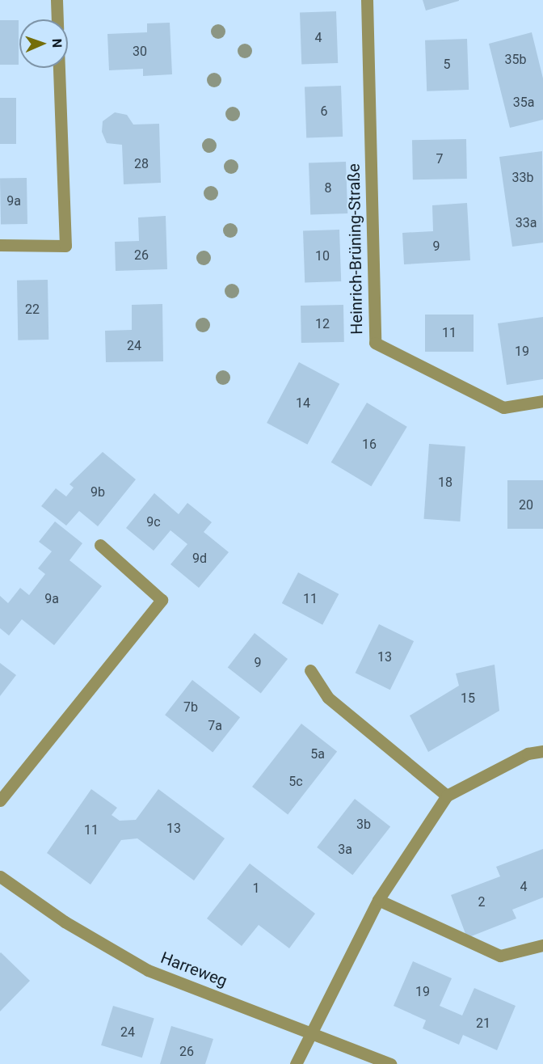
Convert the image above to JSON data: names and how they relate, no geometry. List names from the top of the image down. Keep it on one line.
{"streets":{"street":["Heinrich-Brüning-Straße","Harreweg"]},"house_numbers":["4","30","35b","5","35a","6","7","28","33b","8","9a","33a","9","26","10","22","12","11","24","19","14","16","18","9b","20","9c","9d","9a","11","13","9","15","7b","7a","5a","5c","3b","13","11","3a","4","1","2","19","21","24","26"],"north":"right"}
